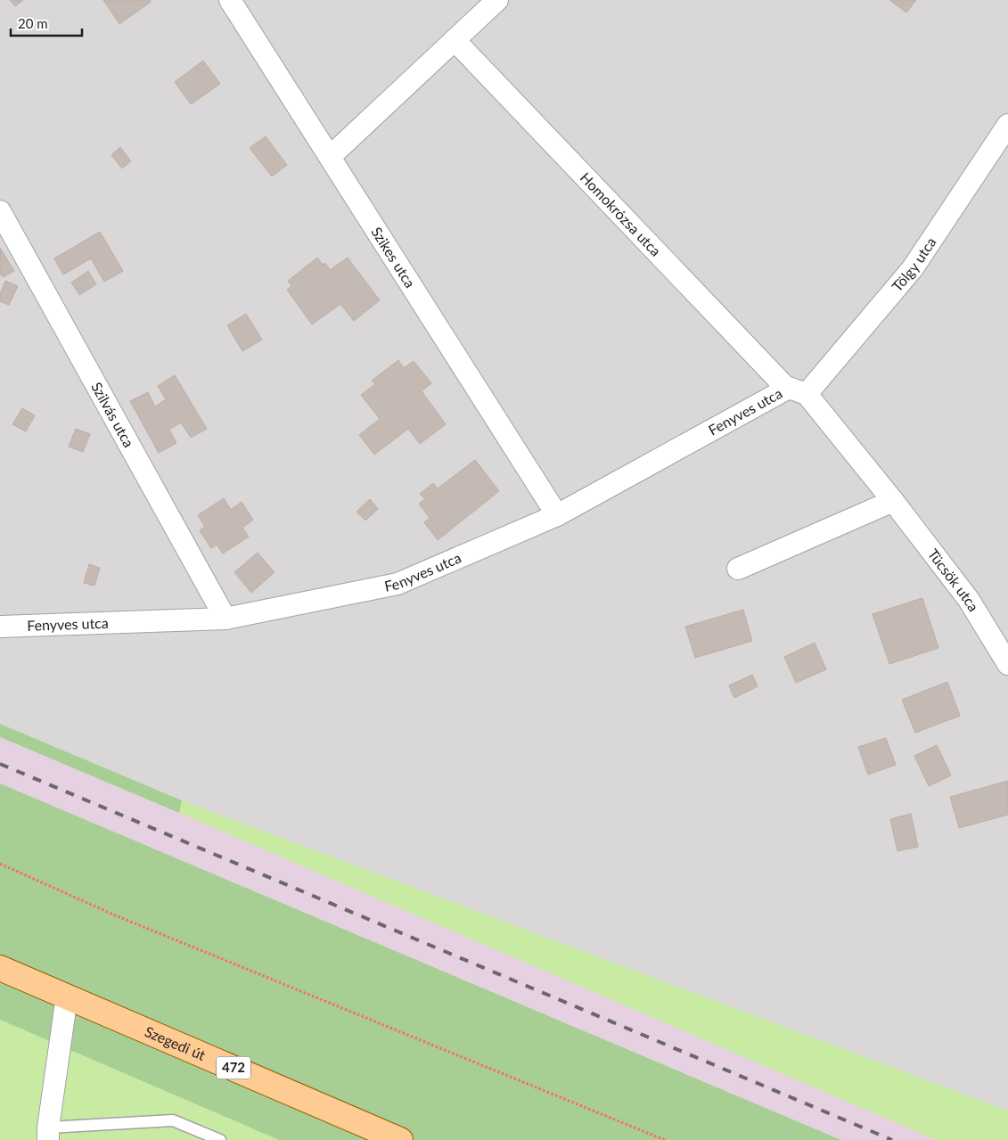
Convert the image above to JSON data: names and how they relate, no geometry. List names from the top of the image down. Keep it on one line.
{"streets":{"main road":["Szegedi út","472"],"street":["Homokrózsa utca","Szikes utca","Tölgy utca","Fenyves utca","Szilvás utca","Tücsök utca"]},"crossings":[["Homokrózsa utca","Tölgy utca"],["Homokrózsa utca","Fenyves utca"],["Homokrózsa utca","Tücsök utca"],["Szikes utca","Fenyves utca"],["Tölgy utca","Fenyves utca"],["Tölgy utca","Tücsök utca"],["Fenyves utca","Szilvás utca"],["Fenyves utca","Tücsök utca"]],"scale_bar":"20 m"}
